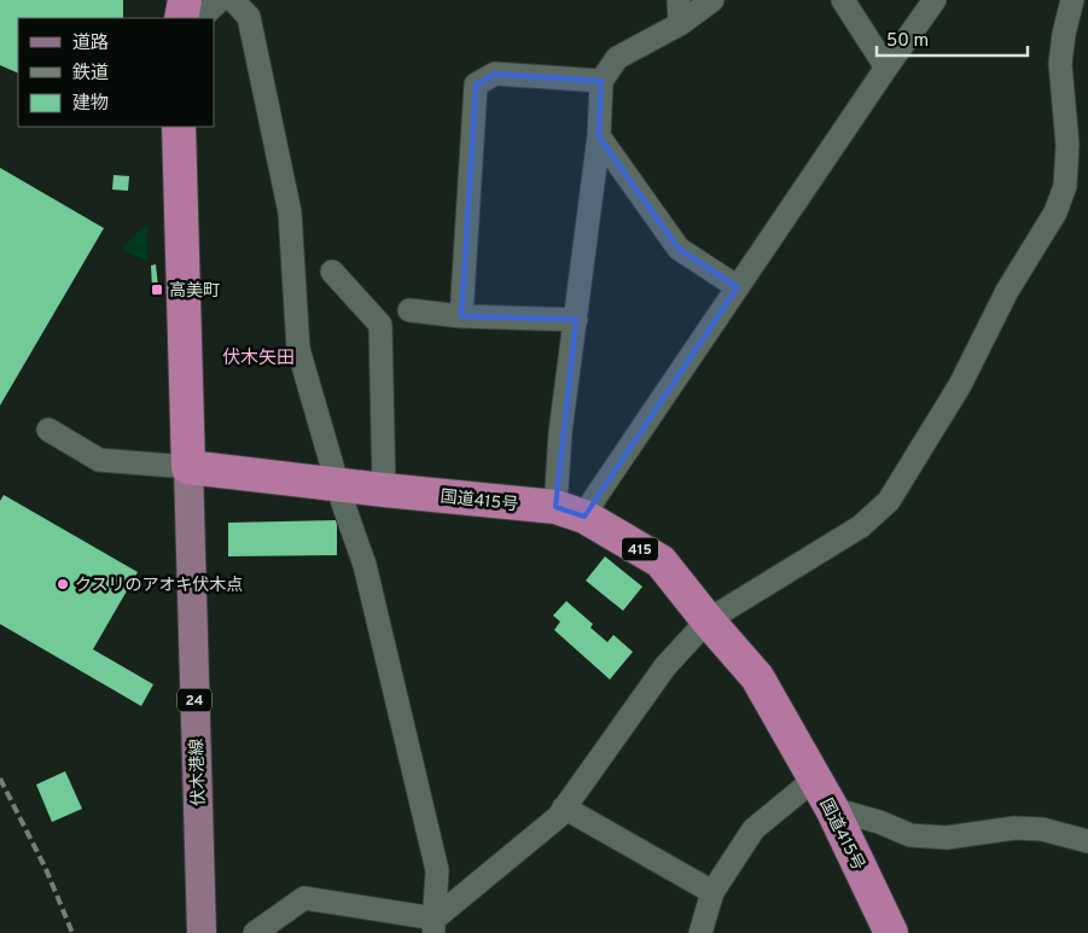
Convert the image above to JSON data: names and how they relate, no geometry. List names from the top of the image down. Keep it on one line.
{"streets":{"highway":["国道415号","415"],"main road":["24","伏木港線"]},"crossings":[["国道415号","伏木港線"]],"districts":["伏木矢田"],"places":{"transit":["高美町"],"other":["クスリのアオキ伏木点"]},"legend":["道路","鉄道","建物"],"scale_bar":"50 m"}
